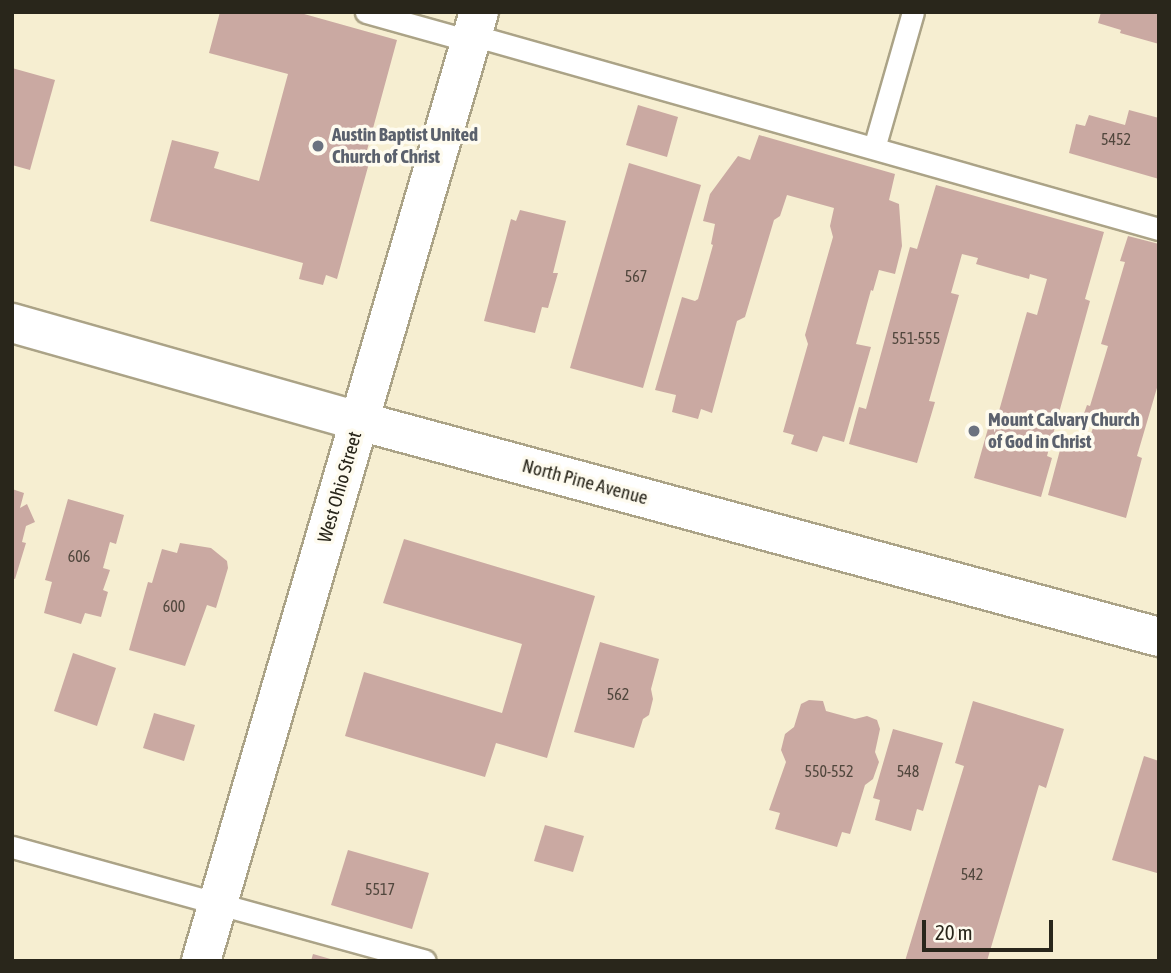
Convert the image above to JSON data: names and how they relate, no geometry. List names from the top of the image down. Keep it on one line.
{"streets":{"street":["North Pine Avenue","West Ohio Street"]},"crossings":[["North Pine Avenue","West Ohio Street"]],"places":["Austin Baptist United Church of Christ","Mount Calvary Church of God in Christ"],"house_numbers":["5452","567","551-555","606","600","562","550-552","548","542","5517"],"scale_bar":"20 m"}
